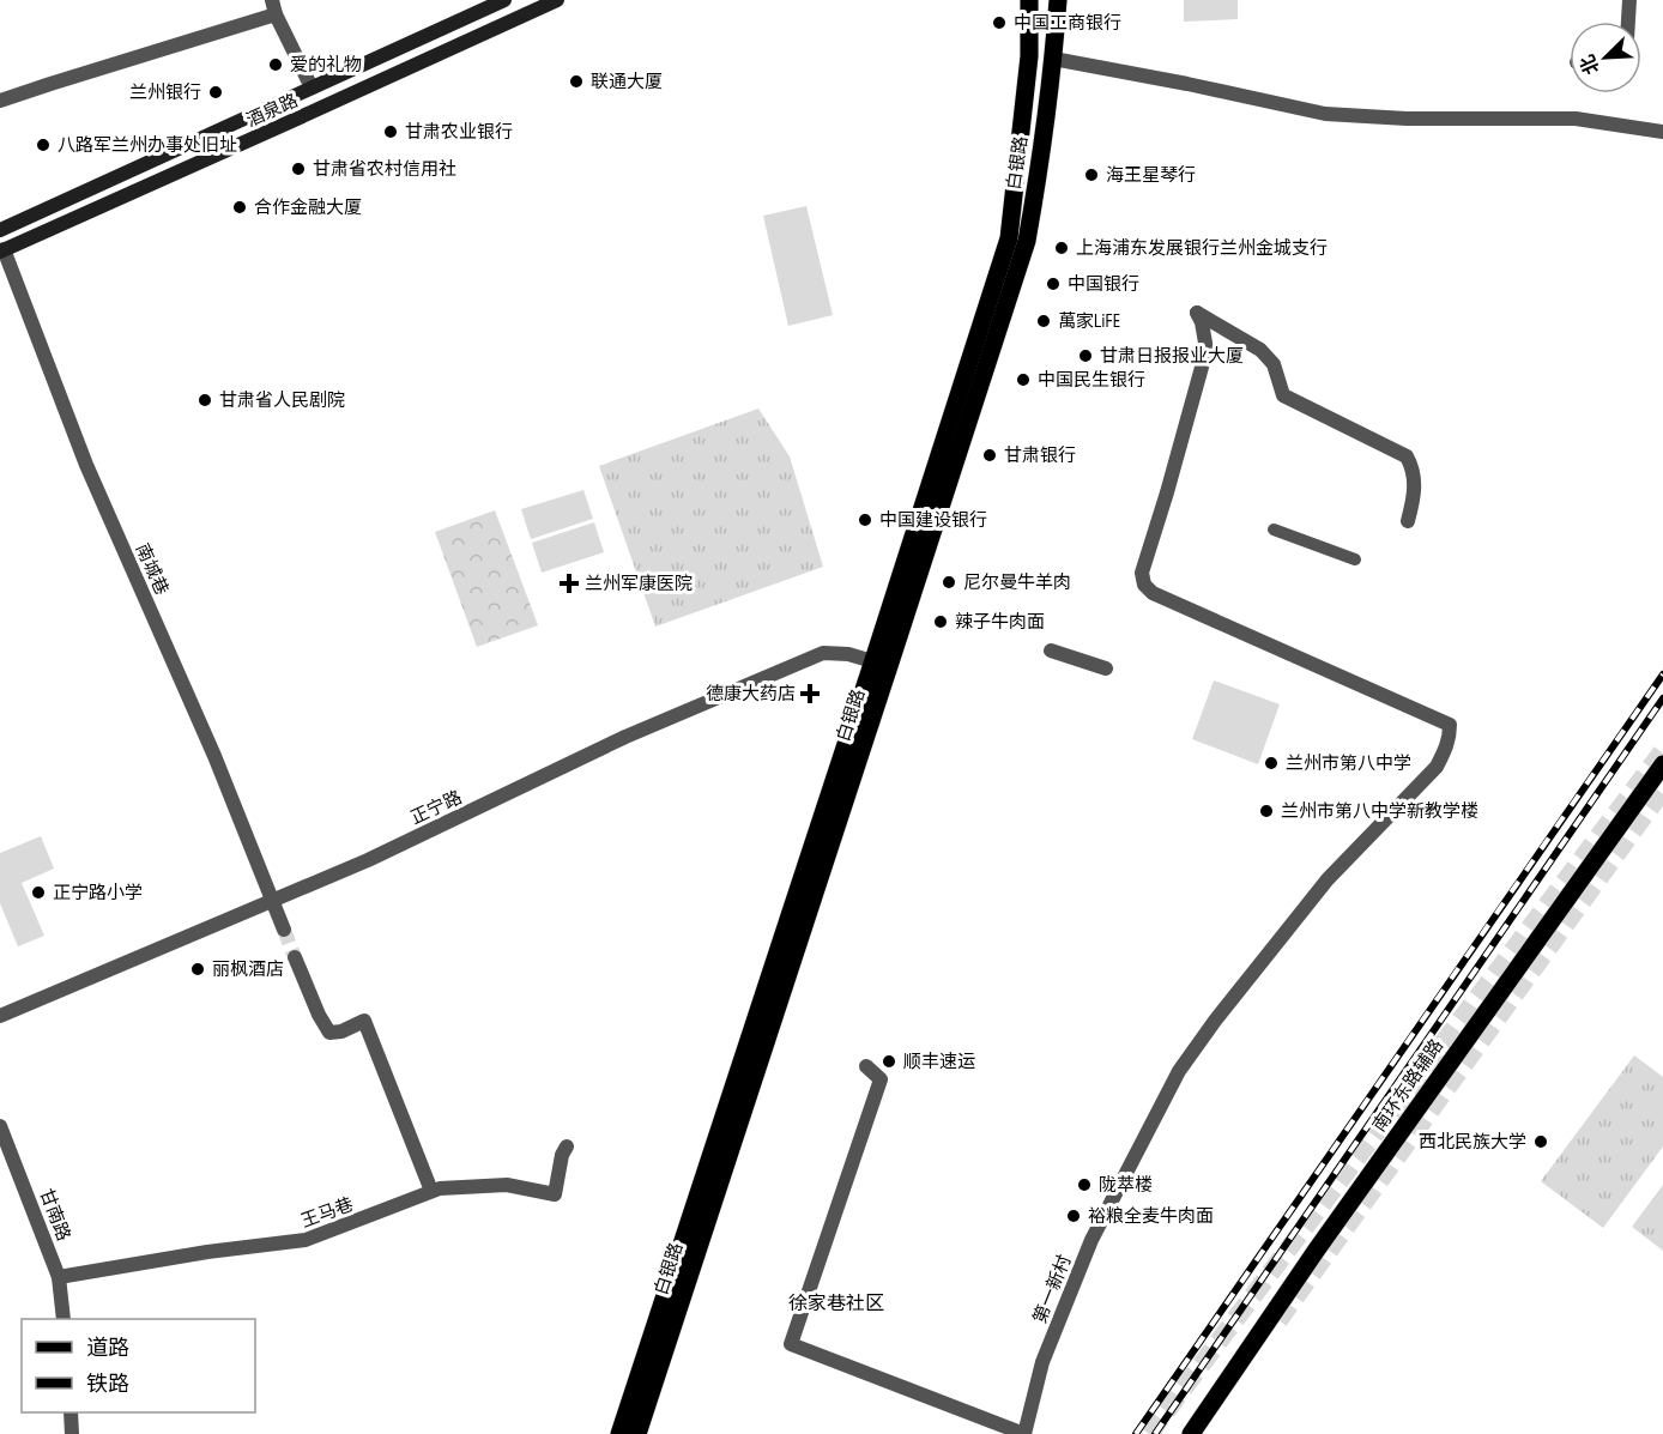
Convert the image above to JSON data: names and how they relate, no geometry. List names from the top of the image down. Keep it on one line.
{"streets":{"main road":["酒泉路","白银路","南环东路辅路"],"street":["南城巷","正宁路","王马巷","甘南路","第一新村"]},"crossings":[["酒泉路","南城巷"],["白银路","正宁路"],["南城巷","正宁路"],["王马巷","甘南路"]],"districts":["徐家巷社区"],"places":{"other":["中国工商银行","爱的礼物","联通大厦","兰州银行","甘肃农业银行","八路军兰州办事处旧址","甘肃省农村信用社","海王星琴行","合作金融大厦","上海浦东发展银行兰州金城支行","中国银行","萬家LiFE","甘肃日报报业大厦","中国民生银行","甘肃省人民剧院","甘肃银行","中国建设银行","尼尔曼牛羊肉","辣子牛肉面","兰州市第八中学","兰州市第八中学新教学楼","正宁路小学","丽枫酒店","顺丰速运","西北民族大学","陇萃楼","裕粮全麦牛肉面"],"health":["兰州军康医院","德康大药店"]},"legend":["道路","铁路"],"north":"bottom left"}
